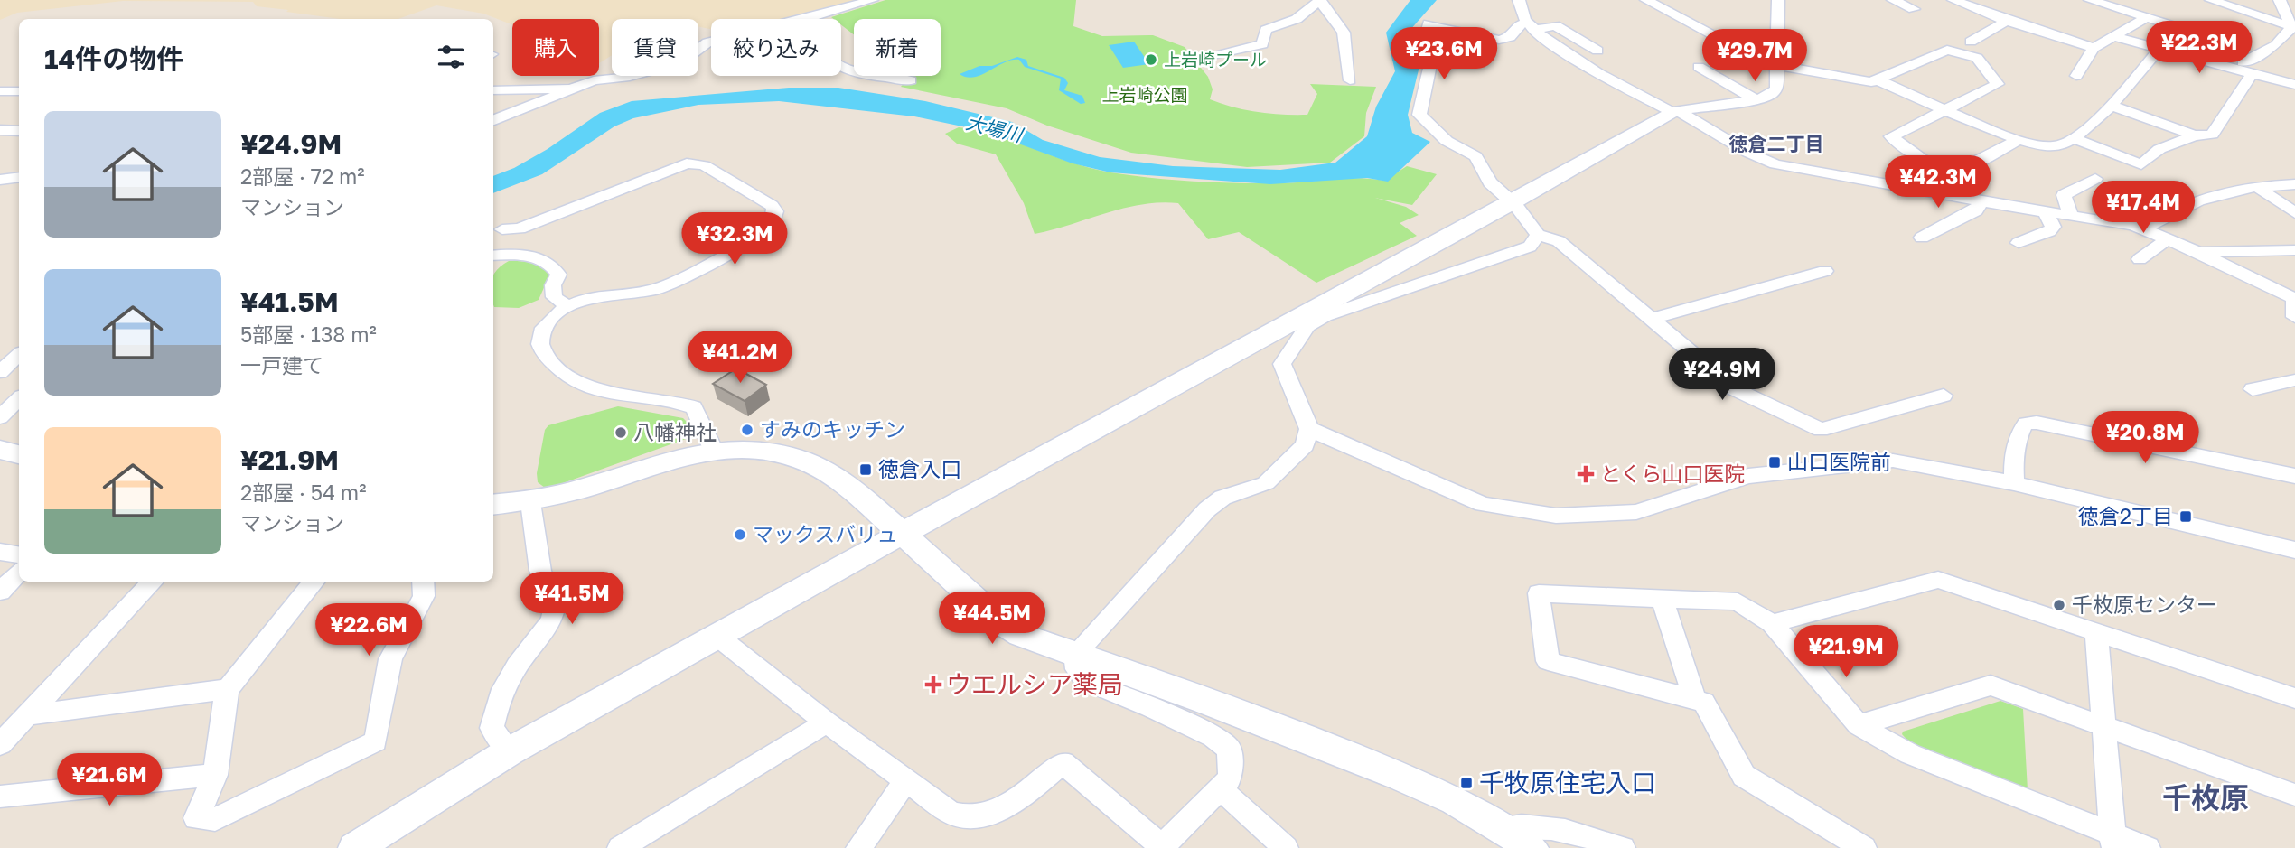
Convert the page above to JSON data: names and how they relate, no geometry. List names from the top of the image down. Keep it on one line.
{"districts":["徳倉二丁目","千枚原"],"water":["大場川"],"parks":["上岩崎公園"],"places":{"other":["上岩崎プール","すみのキッチン","八幡神社","マックスバリュ","千枚原センター"],"transit":["山口医院前","徳倉入口","徳倉2丁目","千牧原住宅入口"],"health":["とくら山口医院","ウエルシア薬局"]},"page":{"chip":["購入","賃貸","絞り込み","新着"],"heading":"14件の物件","price":["¥22.3M","¥23.6M","¥29.7M","¥42.3M","¥17.4M","¥32.3M","¥41.2M","¥24.9M","¥20.8M","¥41.5M","¥44.5M","¥22.6M","¥21.9M","¥21.6M"],"list":[{"name":"¥24.9M","note":"2部屋 · 72 m² · マンション"},{"name":"¥41.5M","note":"5部屋 · 138 m² · 一戸建て"},{"name":"¥21.9M","note":"2部屋 · 54 m² · マンション"}]}}
